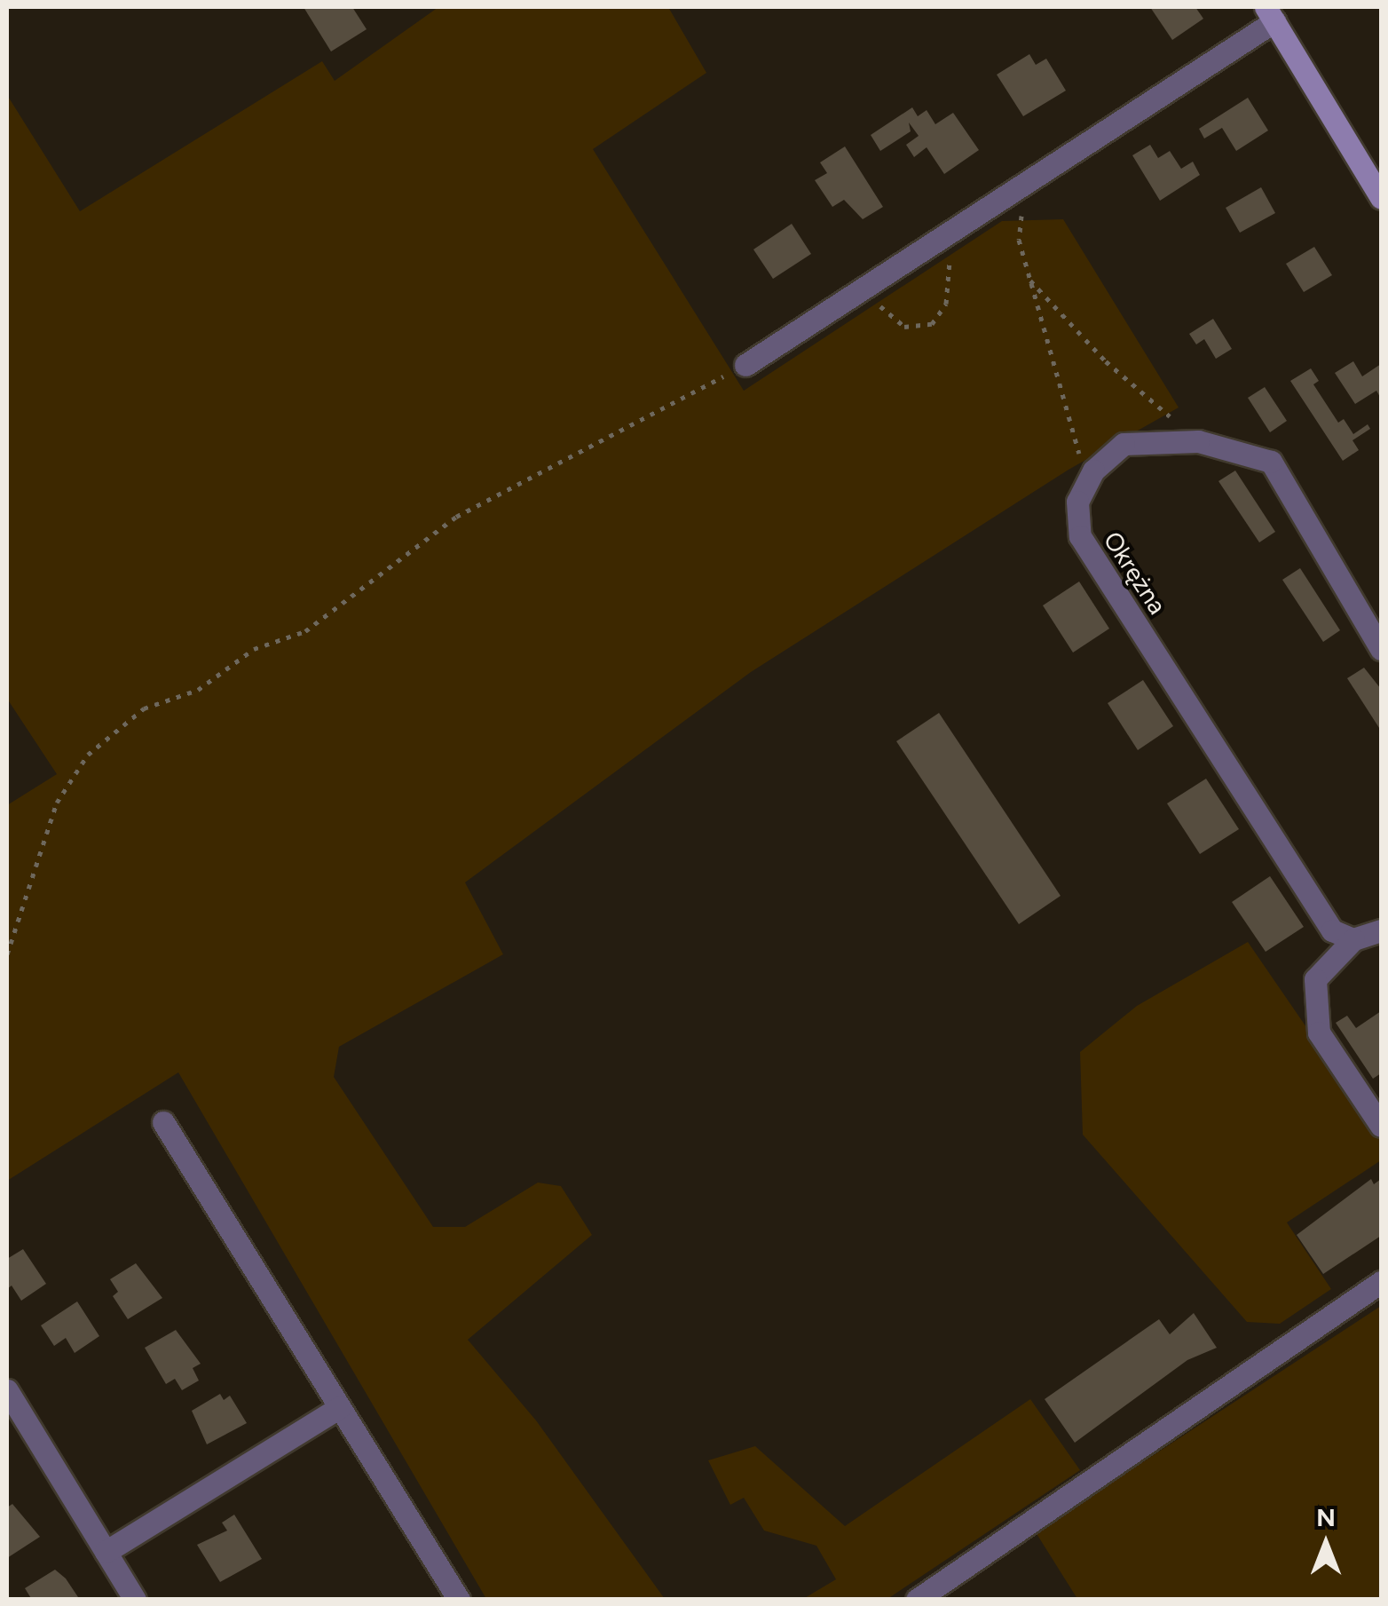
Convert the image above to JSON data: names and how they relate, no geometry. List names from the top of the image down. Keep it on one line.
{"streets":{"street":["Okrężna"]},"north":"top"}
